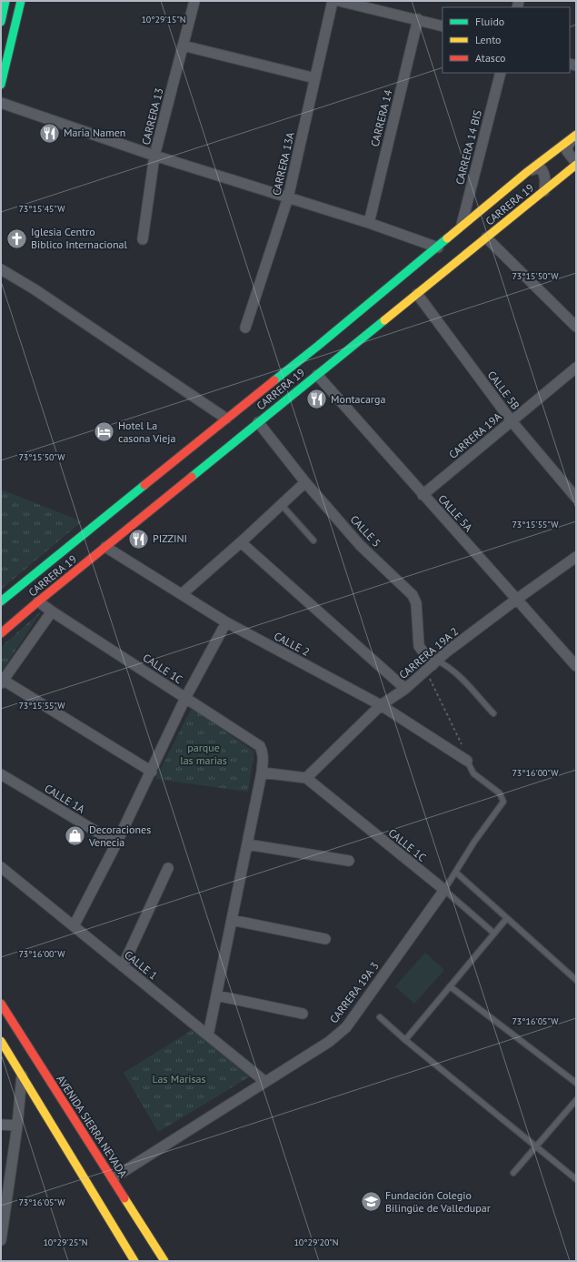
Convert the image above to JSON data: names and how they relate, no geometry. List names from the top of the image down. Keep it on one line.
{"streets":{"main road":["CARRERA 19","AVENIDA SIERRA NEVADA"],"street":["CARRERA 13","CARRERA 14","CARRERA 14 BIS","CARRERA 13A","CALLE 5B","CARRERA 19A","CALLE 5A","CALLE 5","CALLE 2","CARRERA 19A 2","CALLE 1C","CALLE 1A","CALLE 1","CARRERA 19A 3"]},"crossings":[["CARRERA 14 BIS","CARRERA 19"],["CARRERA 19","CALLE 5B"],["CARRERA 19","CALLE 5A"],["CARRERA 19","CALLE 5"],["CARRERA 19","CALLE 2"],["CARRERA 19","CALLE 1C"],["CALLE 5B","CARRERA 19A"],["CARRERA 19A","CALLE 5A"],["CALLE 5A","CARRERA 19A 2"],["CALLE 5","CARRERA 19A 2"],["CALLE 2","CARRERA 19A 2"],["CALLE 2","CARRERA 19A 3"],["CARRERA 19A 2","CALLE 1C"],["CALLE 1C","CARRERA 19A 3"],["CALLE 1","CARRERA 19A 3"],["CARRERA 19A 3","AVENIDA SIERRA NEVADA"]],"parks":["parque las marias","Las Marisas"],"places":{"restaurant":["Maria Namen","Montacarga","PIZZINI"],"church":["Iglesia Centro Biblico Internacional"],"hotel":["Hotel La casona Vieja"],"shop":["Decoraciones Venecia"],"school or university":["Fundación Colegio Bilingüe de Valledupar"]},"legend":["Fluido","Lento","Atasco"],"coordinates":["10°29'15\"N","73°15'45\"W","73°15'50\"W","73°15'55\"W","73°16'00\"W","73°16'05\"W","10°29'25\"N","10°29'20\"N"]}
